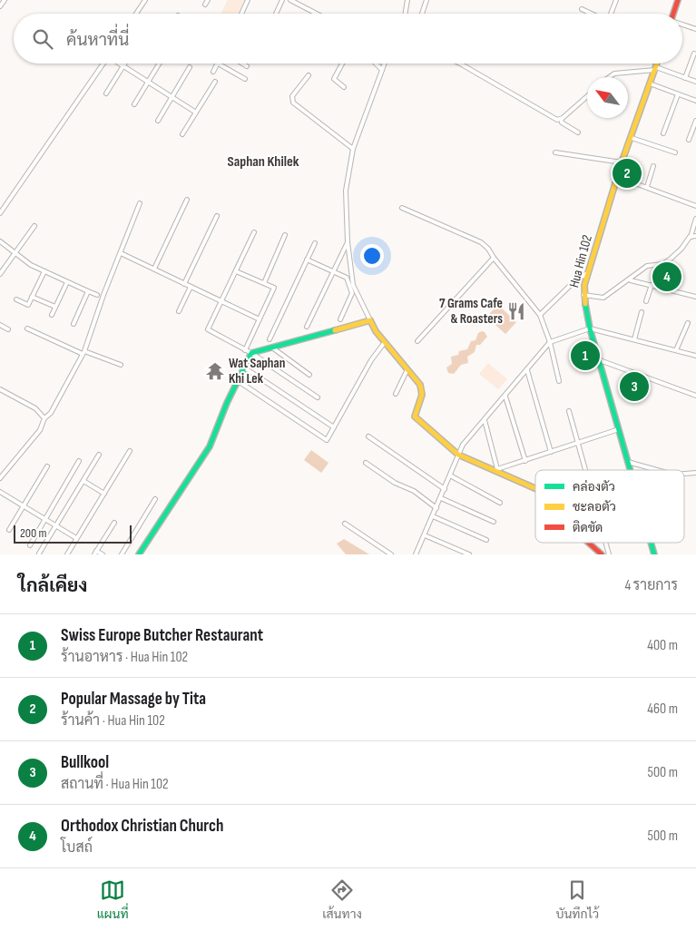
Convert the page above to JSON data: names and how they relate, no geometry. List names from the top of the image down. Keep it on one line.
{"streets":{"street":["Hua Hin 102"]},"districts":["Saphan Khilek"],"places":{"restaurant":["7 Grams Cafe & Roasters"],"temple":["Wat Saphan Khi Lek"]},"legend":["คล่องตัว","ชะลอตัว","ติดขัด"],"scale_bar":"200 m","north":"top left","page":{"search":"ค้นหาที่นี่","pins":["2","4","1","3"],"scale":"200 m","heading":["ใกล้เคียง","4 รายการ"],"list":[{"mark":"1","name":"Swiss Europe Butcher Restaurant","note":"ร้านอาหาร · Hua Hin 102","value":"400 m"},{"mark":"2","name":"Popular Massage by Tita","note":"ร้านค้า · Hua Hin 102","value":"460 m"},{"mark":"3","name":"Bullkool","note":"สถานที่ · Hua Hin 102","value":"500 m"},{"mark":"4","name":"Orthodox Christian Church","note":"โบสถ์","value":"500 m"}],"nav":["แผนที่","เส้นทาง","บันทึกไว้"]}}
